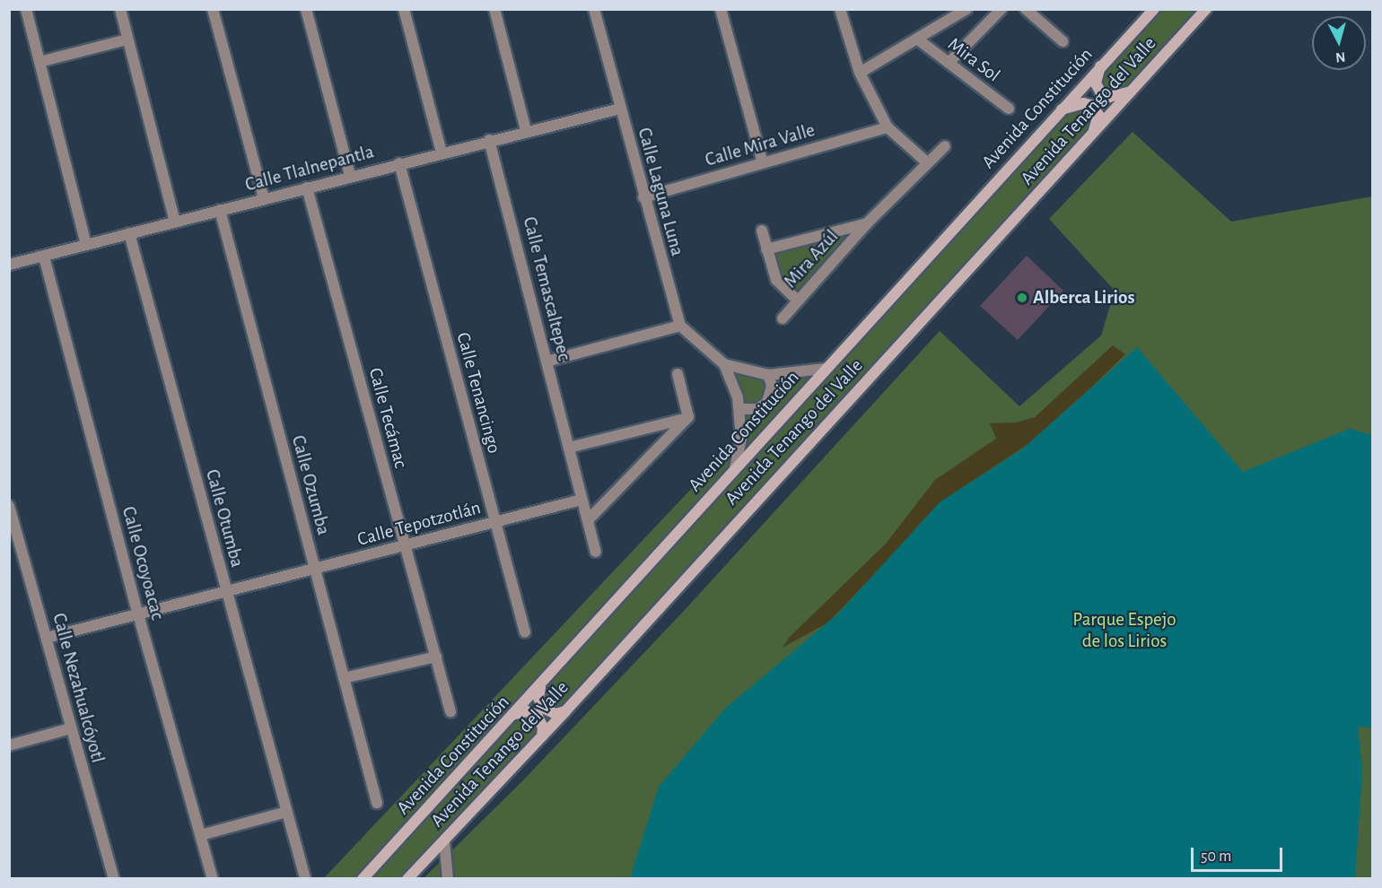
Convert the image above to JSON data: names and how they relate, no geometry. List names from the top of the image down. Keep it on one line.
{"streets":{"main road":["Avenida Constitución","Avenida Tenango del Valle"],"street":["Mira Sol","Calle Mira Valle","Calle Tlalnepantla","Calle Laguna Luna","Mira Azúl","Calle Temascaltepec","Calle Tenancingo","Calle Tecámac","Calle Ozumba","Calle Otumba","Calle Tepotzotlán","Calle Ocoyoacac","Calle Nezahualcóyotl"]},"crossings":[["Calle Mira Valle","Calle Laguna Luna"],["Calle Tlalnepantla","Calle Laguna Luna"],["Calle Tlalnepantla","Calle Temascaltepec"],["Calle Tlalnepantla","Calle Tenancingo"],["Calle Tlalnepantla","Calle Tecámac"],["Calle Tlalnepantla","Calle Ozumba"],["Calle Tlalnepantla","Calle Otumba"],["Calle Tlalnepantla","Calle Ocoyoacac"],["Calle Temascaltepec","Calle Tepotzotlán"],["Calle Tenancingo","Calle Tepotzotlán"],["Calle Tecámac","Calle Tepotzotlán"],["Calle Ozumba","Calle Tepotzotlán"],["Calle Otumba","Calle Tepotzotlán"],["Calle Tepotzotlán","Calle Ocoyoacac"],["Calle Tepotzotlán","Calle Nezahualcóyotl"]],"parks":["Parque Espejo de los Lirios"],"places":["Alberca Lirios"],"scale_bar":"50 m","north":"bottom"}
